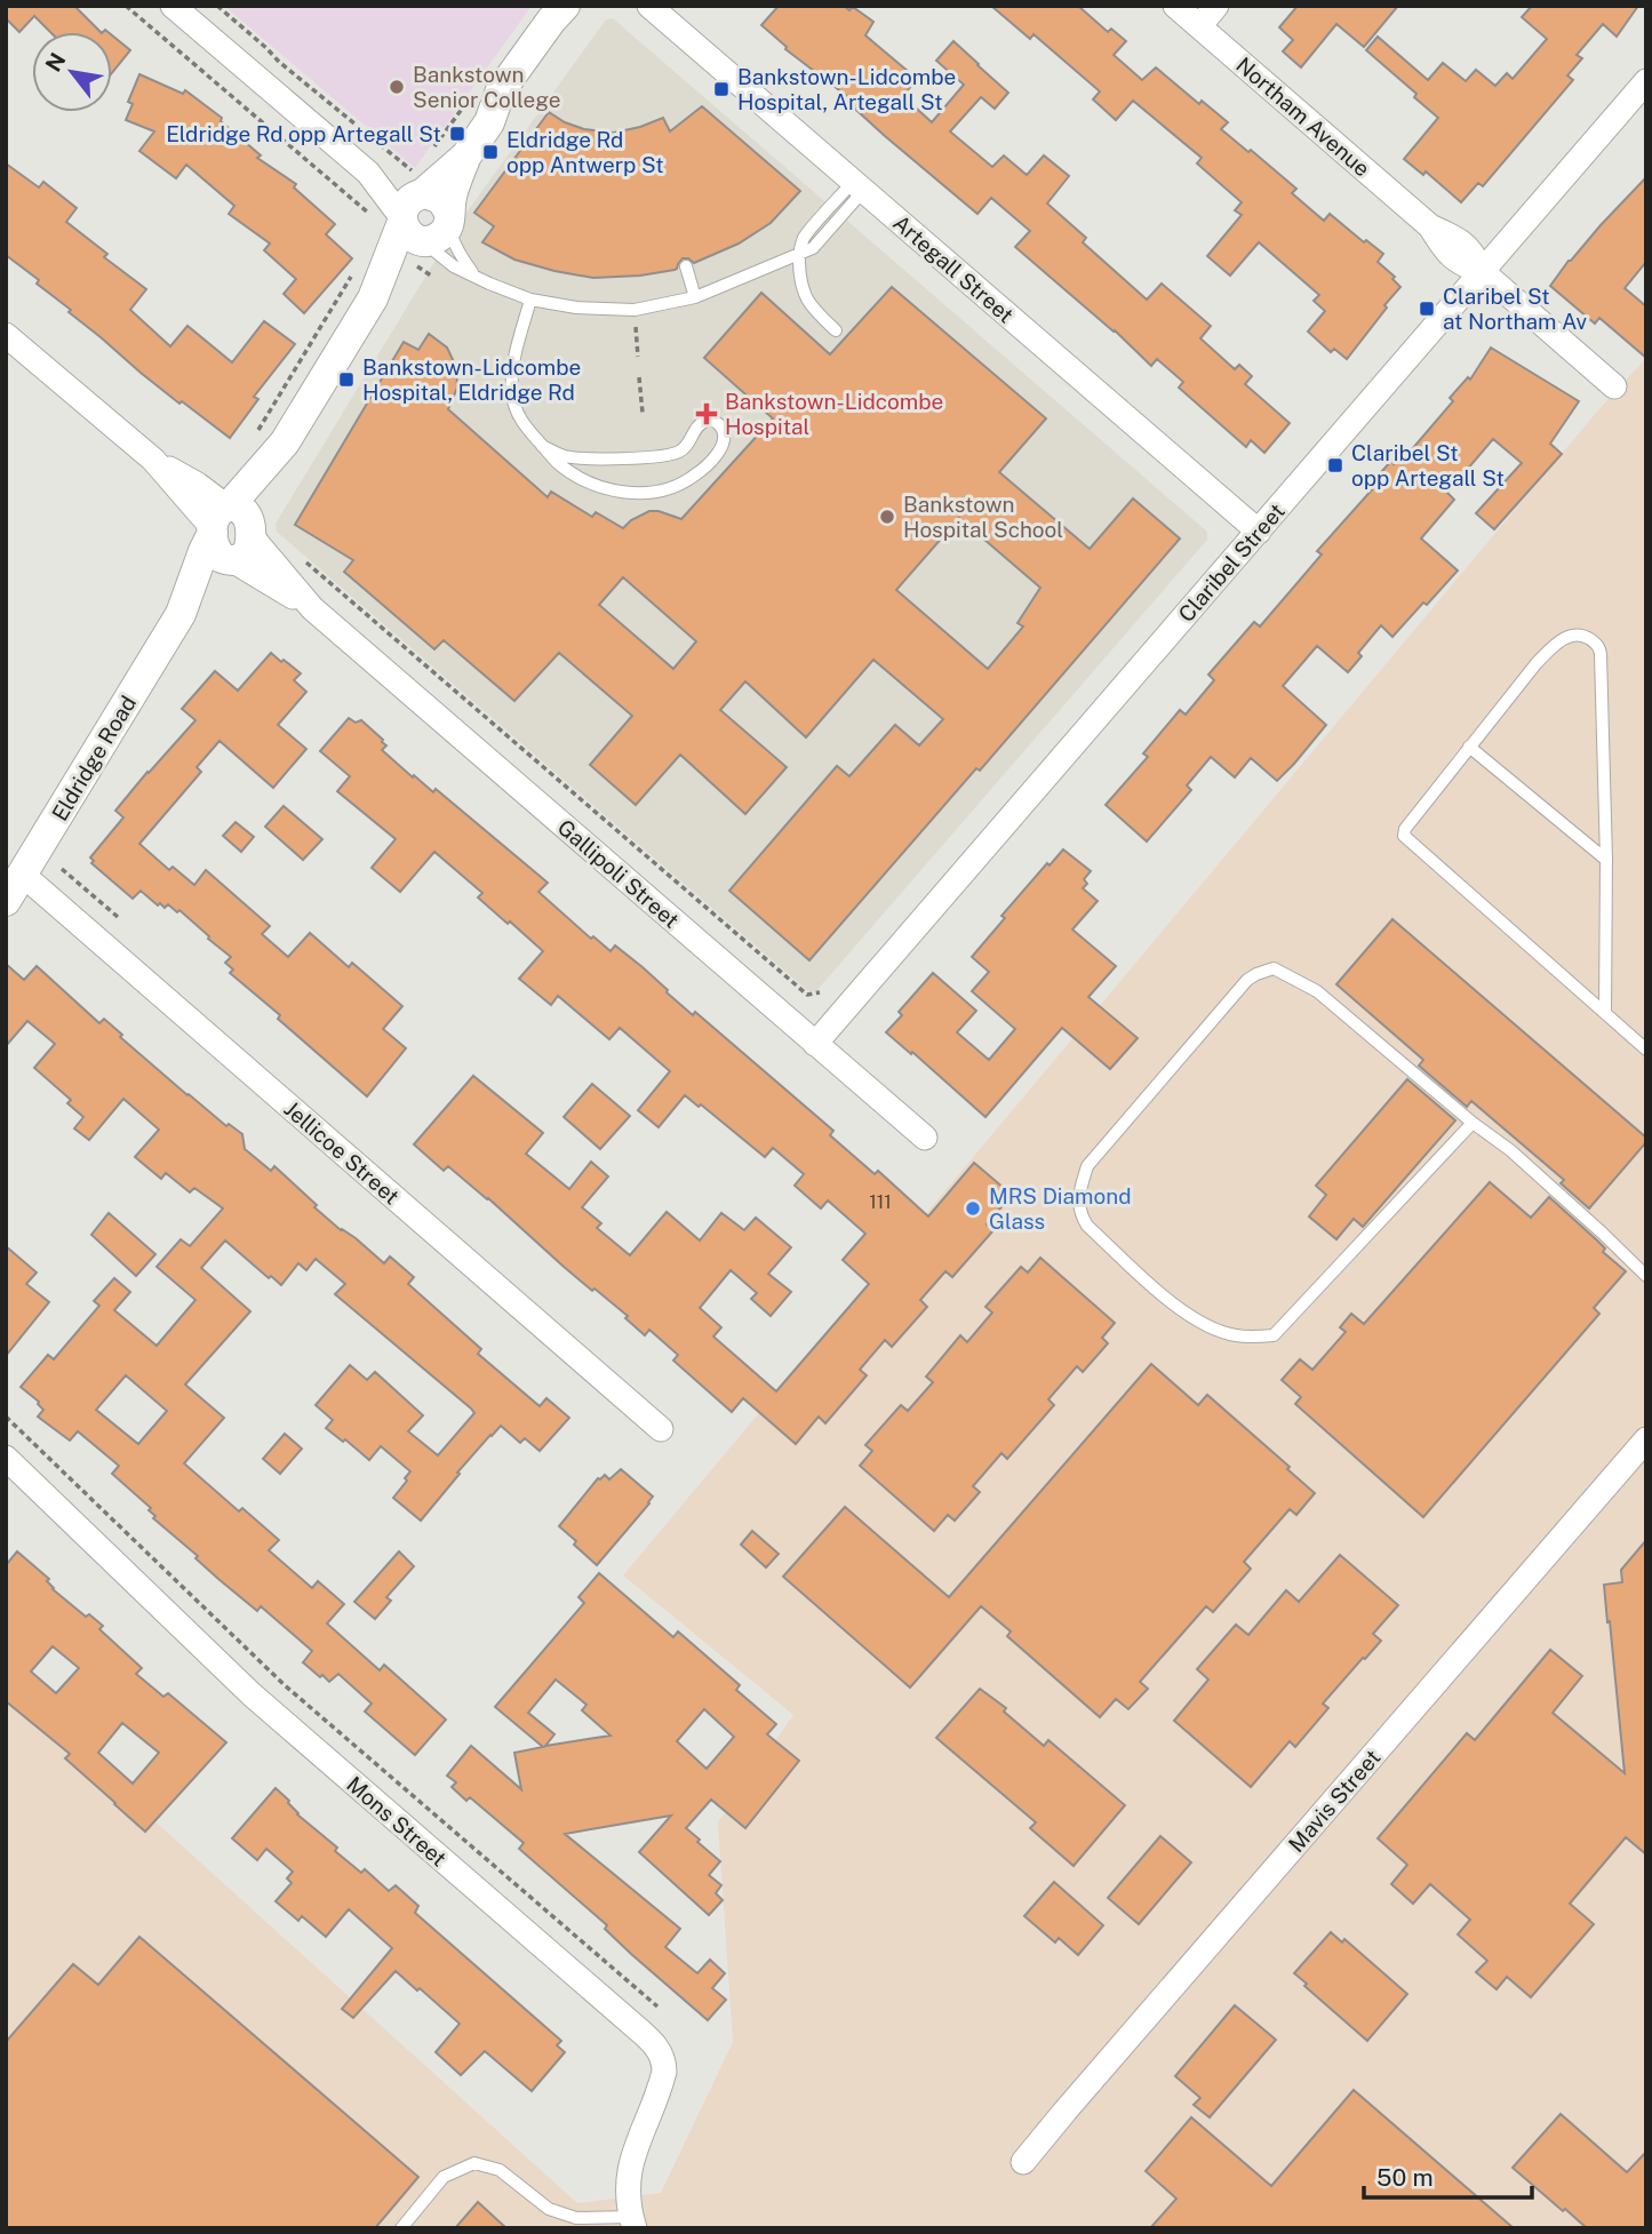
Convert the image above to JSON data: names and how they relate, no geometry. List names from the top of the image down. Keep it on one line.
{"streets":{"street":["Northam Avenue","Artegall Street","Claribel Street","Eldridge Road","Gallipoli Street","Jellicoe Street","Mavis Street","Mons Street"]},"crossings":[["Northam Avenue","Claribel Street"],["Artegall Street","Claribel Street"],["Claribel Street","Gallipoli Street"],["Eldridge Road","Gallipoli Street"],["Eldridge Road","Jellicoe Street"]],"places":{"other":["Bankstown Senior College","Bankstown Hospital School","MRS Diamond Glass"],"transit":["Bankstown-Lidcombe Hospital, Artegall St","Eldridge Rd opp Artegall St","Eldridge Rd opp Antwerp St","Claribel St at Northam Av","Bankstown-Lidcombe Hospital, Eldridge Rd","Claribel St opp Artegall St"],"health":["Bankstown-Lidcombe Hospital"]},"house_numbers":["111"],"scale_bar":"50 m","north":"top left"}
